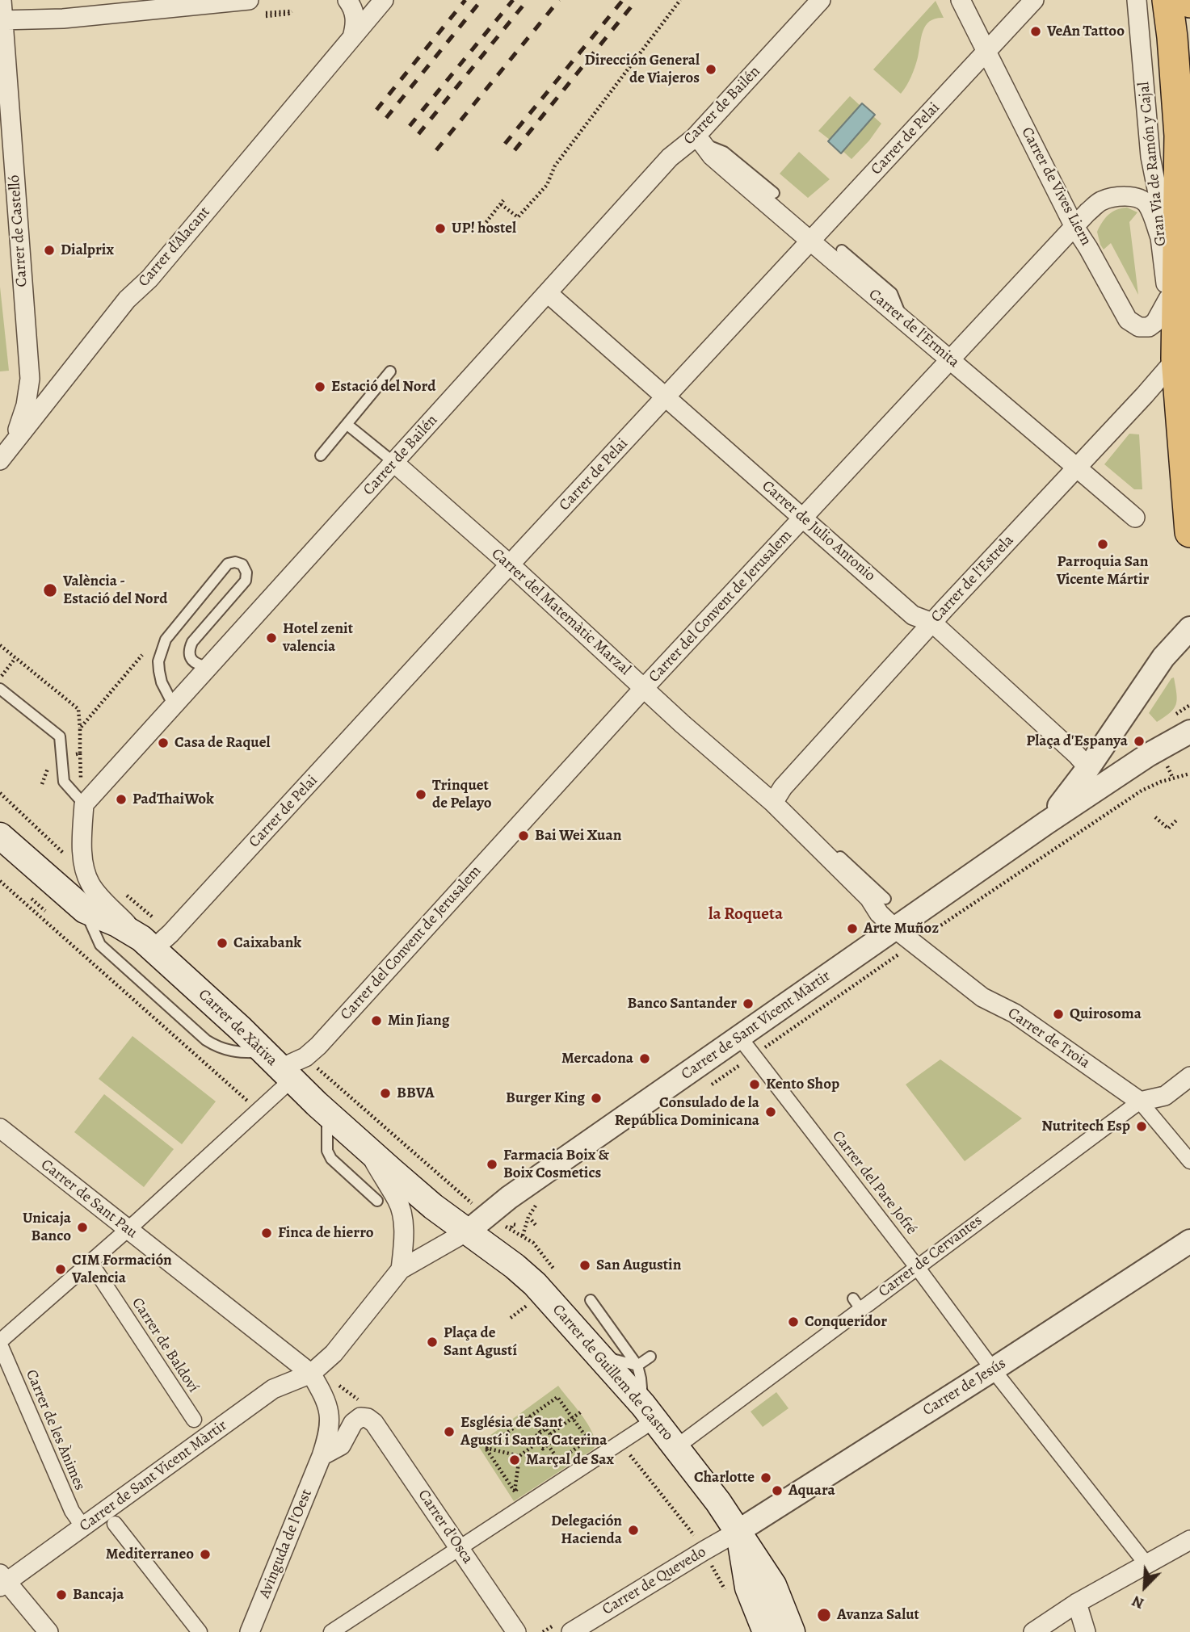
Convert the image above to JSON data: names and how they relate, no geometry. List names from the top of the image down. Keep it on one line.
{"streets":{"main road":["Gran Via de Ramón y Cajal","Carrer de Xàtiva","Carrer de Guillem de Castro"],"street":["Carrer de Bailén","Carrer de Pelai","Carrer de Vives Liern","Carrer de Castelló","Carrer d'Alacant","Carrer de l'Ermita","Carrer de Julio Antonio","Carrer de l'Estrela","Carrer del Convent de Jerusalem","Carrer del Matemàtic Marzal","Carrer de Sant Vicent Màrtir","Carrer de Troia","Carrer del Pare Jofré","Carrer de Sant Pau","Carrer de Cervantes","Carrer de Baldoví","Carrer de Jesús","Carrer de les Ànimes","Carrer d'Osca","Avinguda de l'Oest","Carrer de Quevedo"]},"crossings":[["Carrer de Bailén","Carrer de l'Ermita"],["Carrer de Bailén","Carrer de Julio Antonio"],["Carrer de Bailén","Carrer del Matemàtic Marzal"],["Carrer de Pelai","Carrer de Vives Liern"],["Carrer de Pelai","Carrer de l'Ermita"],["Carrer de Pelai","Carrer de Julio Antonio"],["Carrer de Pelai","Carrer del Matemàtic Marzal"],["Carrer de Pelai","Carrer de Xàtiva"],["Gran Via de Ramón y Cajal","Carrer de Vives Liern"],["Gran Via de Ramón y Cajal","Carrer de l'Estrela"],["Gran Via de Ramón y Cajal","Carrer del Convent de Jerusalem"],["Carrer de Vives Liern","Carrer del Convent de Jerusalem"],["Carrer de Castelló","Carrer d'Alacant"],["Carrer de l'Ermita","Carrer de l'Estrela"],["Carrer de l'Ermita","Carrer del Convent de Jerusalem"],["Carrer de Julio Antonio","Carrer de l'Estrela"],["Carrer de Julio Antonio","Carrer del Convent de Jerusalem"],["Carrer de Julio Antonio","Carrer de Sant Vicent Màrtir"],["Carrer de l'Estrela","Carrer del Matemàtic Marzal"],["Carrer del Convent de Jerusalem","Carrer del Matemàtic Marzal"],["Carrer del Convent de Jerusalem","Carrer de Xàtiva"],["Carrer del Matemàtic Marzal","Carrer de Sant Vicent Màrtir"],["Carrer del Matemàtic Marzal","Carrer de Troia"],["Carrer de Sant Vicent Màrtir","Carrer de Xàtiva"],["Carrer de Sant Vicent Màrtir","Carrer de Troia"],["Carrer de Sant Vicent Màrtir","Carrer del Pare Jofré"],["Carrer de Sant Vicent Màrtir","Carrer de Sant Pau"],["Carrer de Sant Vicent Màrtir","Carrer de Guillem de Castro"],["Carrer de Sant Vicent Màrtir","Carrer de les Ànimes"],["Carrer de Sant Vicent Màrtir","Avinguda de l'Oest"],["Carrer de Xàtiva","Carrer de Guillem de Castro"],["Carrer de Troia","Carrer de Cervantes"],["Carrer del Pare Jofré","Carrer de Cervantes"],["Carrer del Pare Jofré","Carrer de Jesús"],["Carrer de Sant Pau","Avinguda de l'Oest"],["Carrer de Cervantes","Carrer de Guillem de Castro"],["Carrer de Guillem de Castro","Carrer de Jesús"],["Carrer de Guillem de Castro","Carrer de Quevedo"],["Carrer de Jesús","Carrer de Quevedo"],["Carrer d'Osca","Avinguda de l'Oest"]],"districts":["la Roqueta"],"places":["VeAn Tattoo","Dirección General de Viajeros","UP! hostel","Dialprix","Estació del Nord","Parroquia San Vicente Mártir","València - Estació del Nord","Hotel zenit valencia","Plaça d'Espanya","Casa de Raquel","Trinquet de Pelayo","PadThaiWok","Bai Wei Xuan","Arte Muñoz","Caixabank","Banco Santander","Quirosoma","Min Jiang","Mercadona","Kento Shop","BBVA","Burger King","Consulado de la República Dominicana","Nutritech Esp","Farmacia Boix & Boix Cosmetics","Unicaja Banco","Finca de hierro","San Augustin","CIM Formación Valencia","Conqueridor","Plaça de Sant Agustí","Església de Sant Agustí i Santa Caterina","Marçal de Sax","Charlotte","Aquara","Delegación Hacienda","Mediterraneo","Bancaja","Avanza Salut"],"north":"bottom left"}
